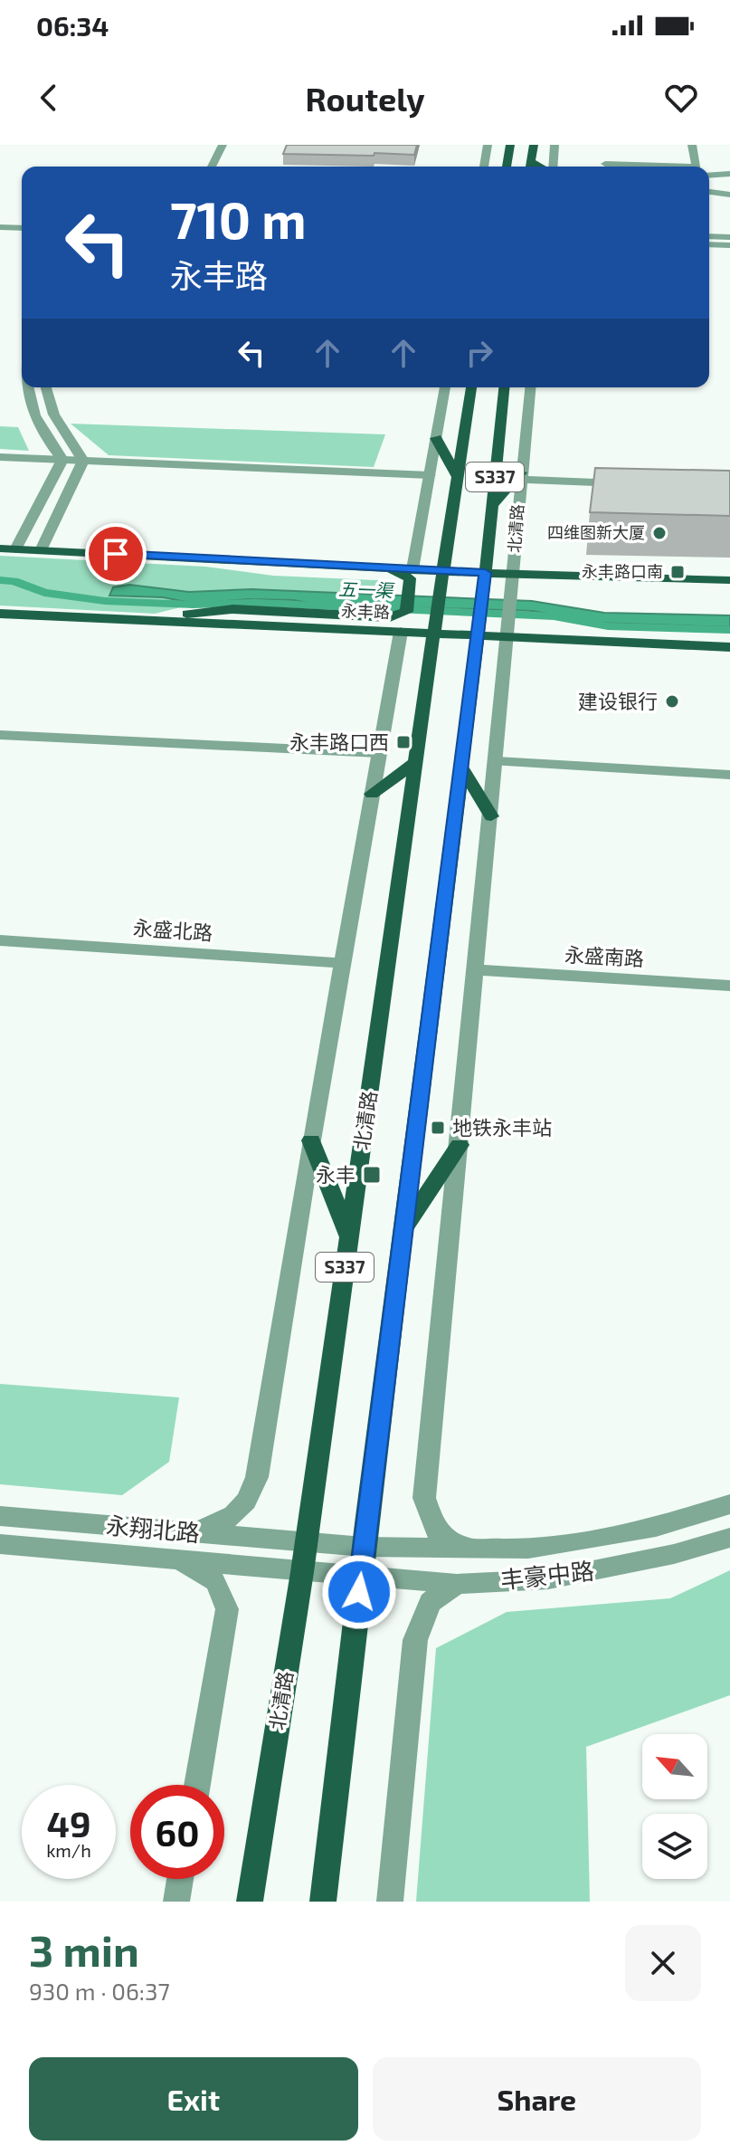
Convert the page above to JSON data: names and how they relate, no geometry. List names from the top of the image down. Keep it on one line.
{"streets":{"main road":["S337","北清路","永丰路"],"street":["永盛北路","永盛南路","永翔北路","丰豪中路"]},"crossings":[["北清路","永丰路"],["北清路","永翔北路"],["北清路","丰豪中路"],["永翔北路","丰豪中路"]],"water":["五一渠"],"places":{"other":["四维图新大厦","建设银行"],"transit":["永丰路口南","永丰路口西","地铁永丰站","永丰"]},"north":"top left","page":{"status":"06:34","header":"Routely","turn":["710 m","永丰路"],"speed":"49 km/h","limit":"60","heading":["3 min","930 m · 06:37"],"buttons":["Exit","Share"]}}
